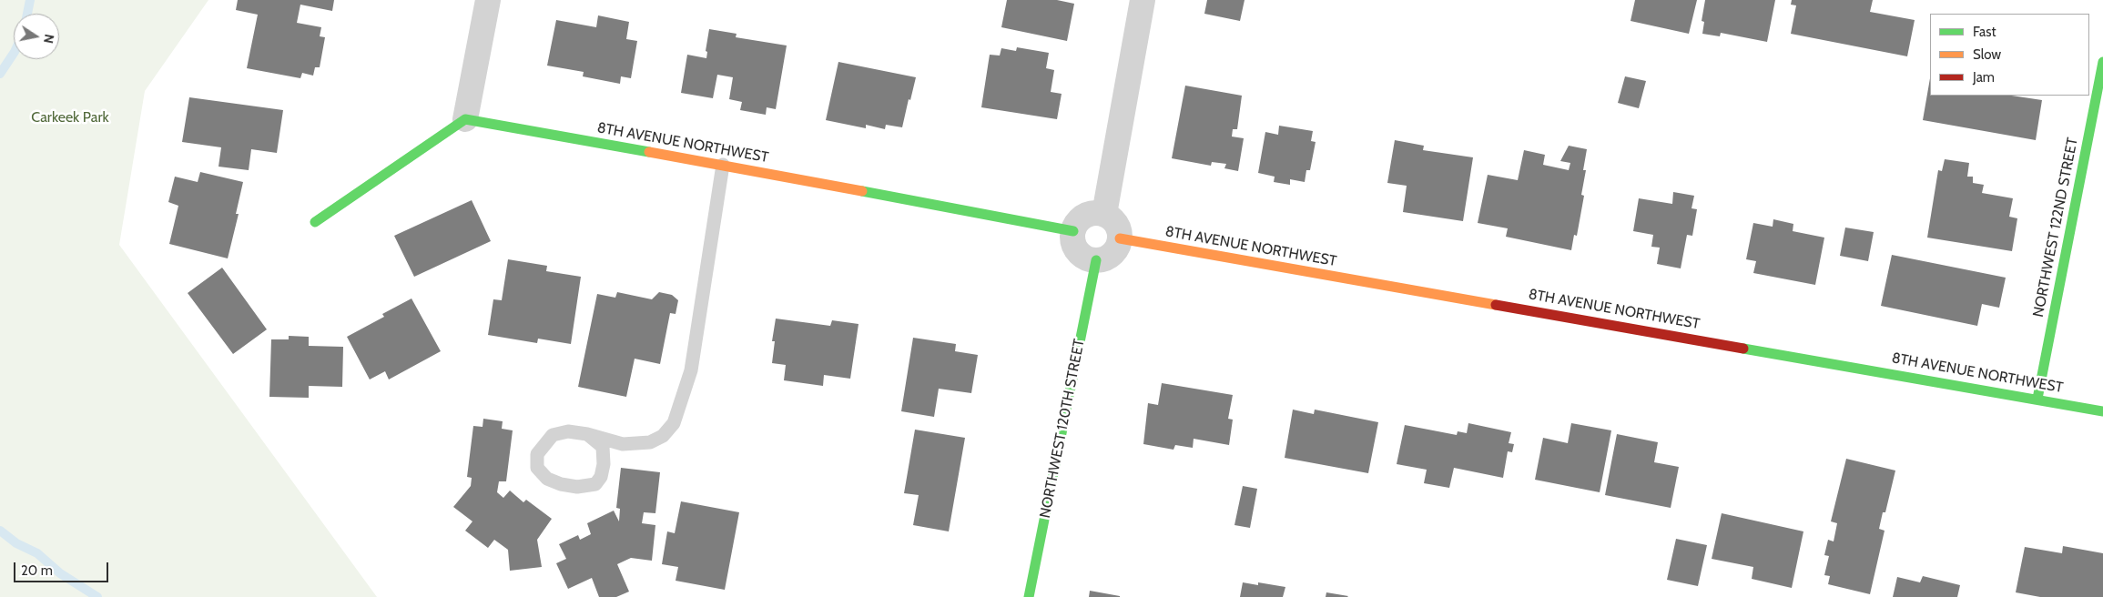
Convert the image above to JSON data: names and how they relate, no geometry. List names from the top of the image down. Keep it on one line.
{"streets":{"street":["8TH AVENUE NORTHWEST","NORTHWEST 122ND STREET","NORTHWEST 120TH STREET"]},"crossings":[["8TH AVENUE NORTHWEST","NORTHWEST 122ND STREET"],["8TH AVENUE NORTHWEST","NORTHWEST 120TH STREET"]],"parks":["Carkeek Park"],"legend":["Fast","Slow","Jam"],"scale_bar":"20 m","north":"right"}
